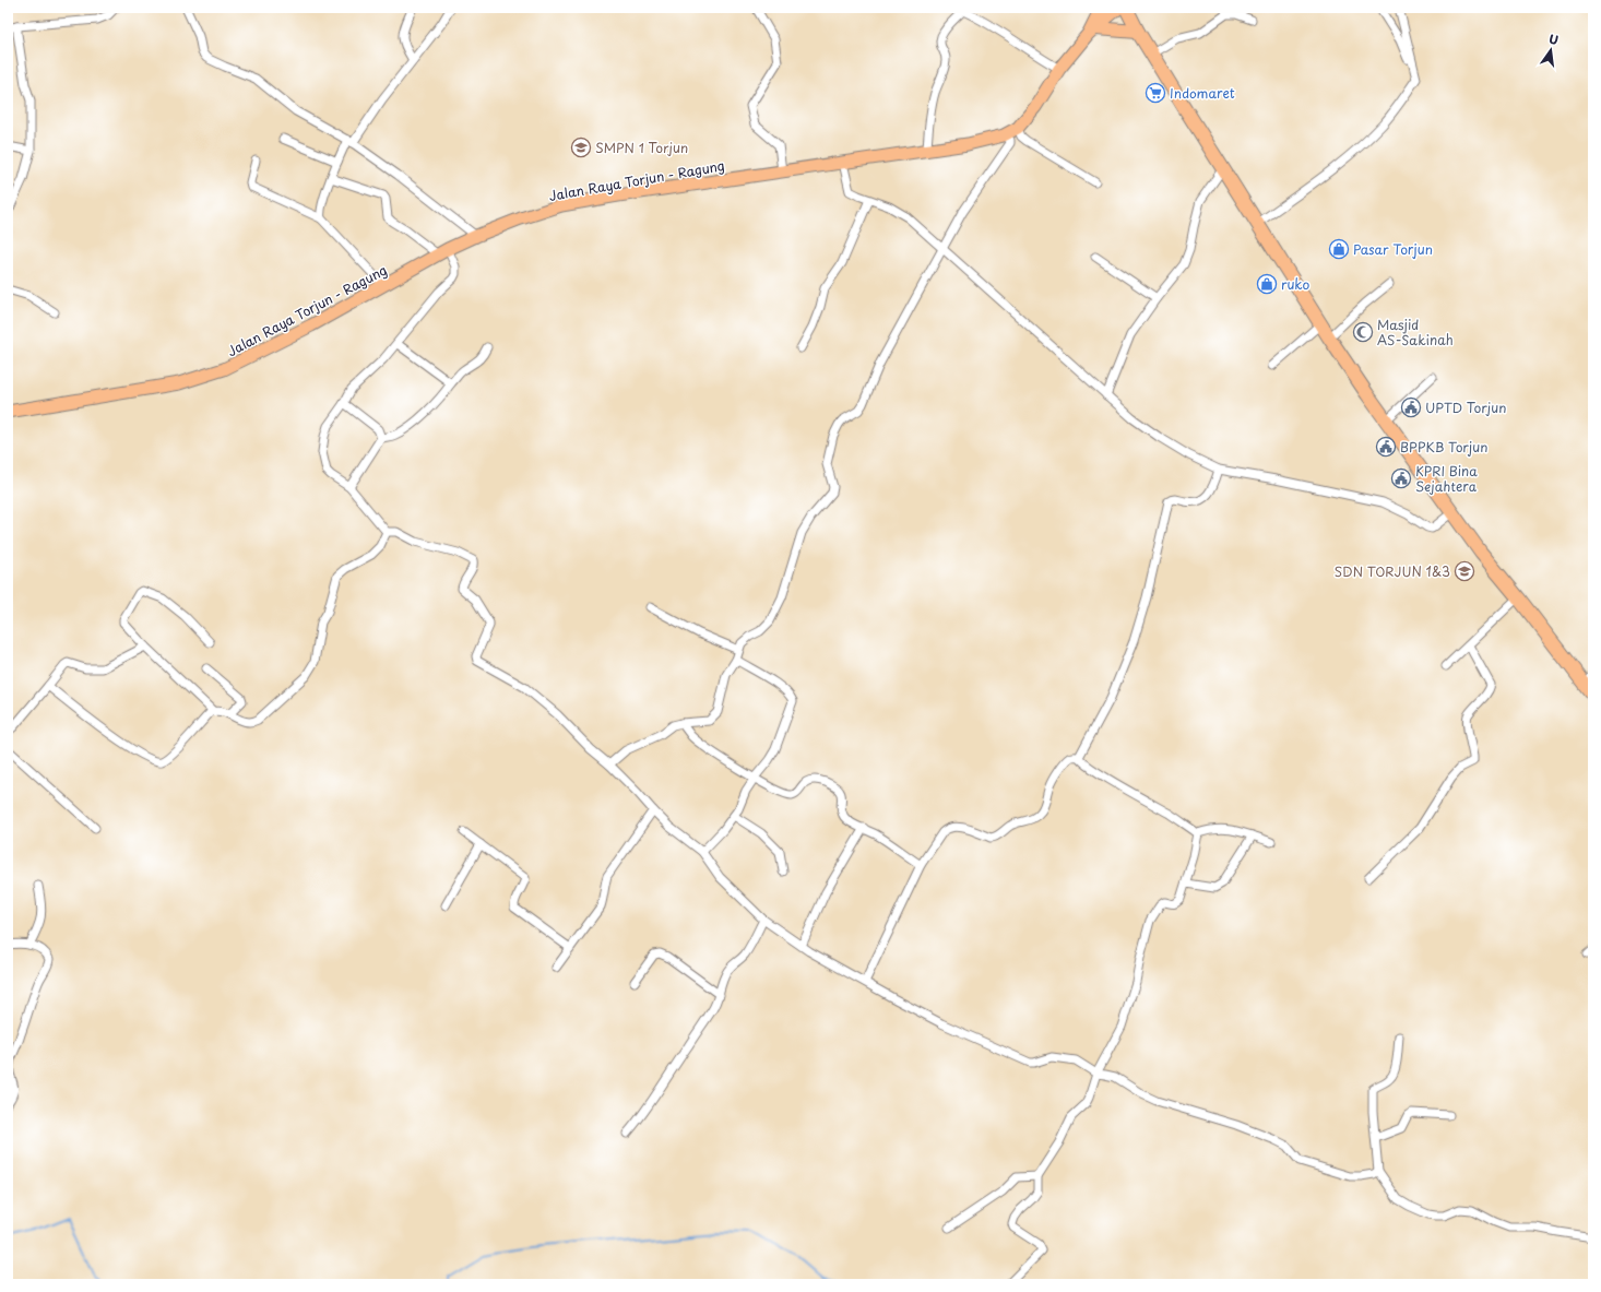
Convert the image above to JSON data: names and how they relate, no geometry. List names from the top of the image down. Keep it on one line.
{"streets":{"main road":["Jalan Raya Torjun - Ragung"]},"places":{"supermarket":["Indomaret"],"school or university":["SMPN 1 Torjun","SDN TORJUN 1&3"],"shop":["Pasar Torjun","ruko"],"mosque":["Masjid AS-Sakinah"],"public building":["UPTD Torjun","BPPKB Torjun","KPRI Bina Sejahtera"]},"north":"top"}
